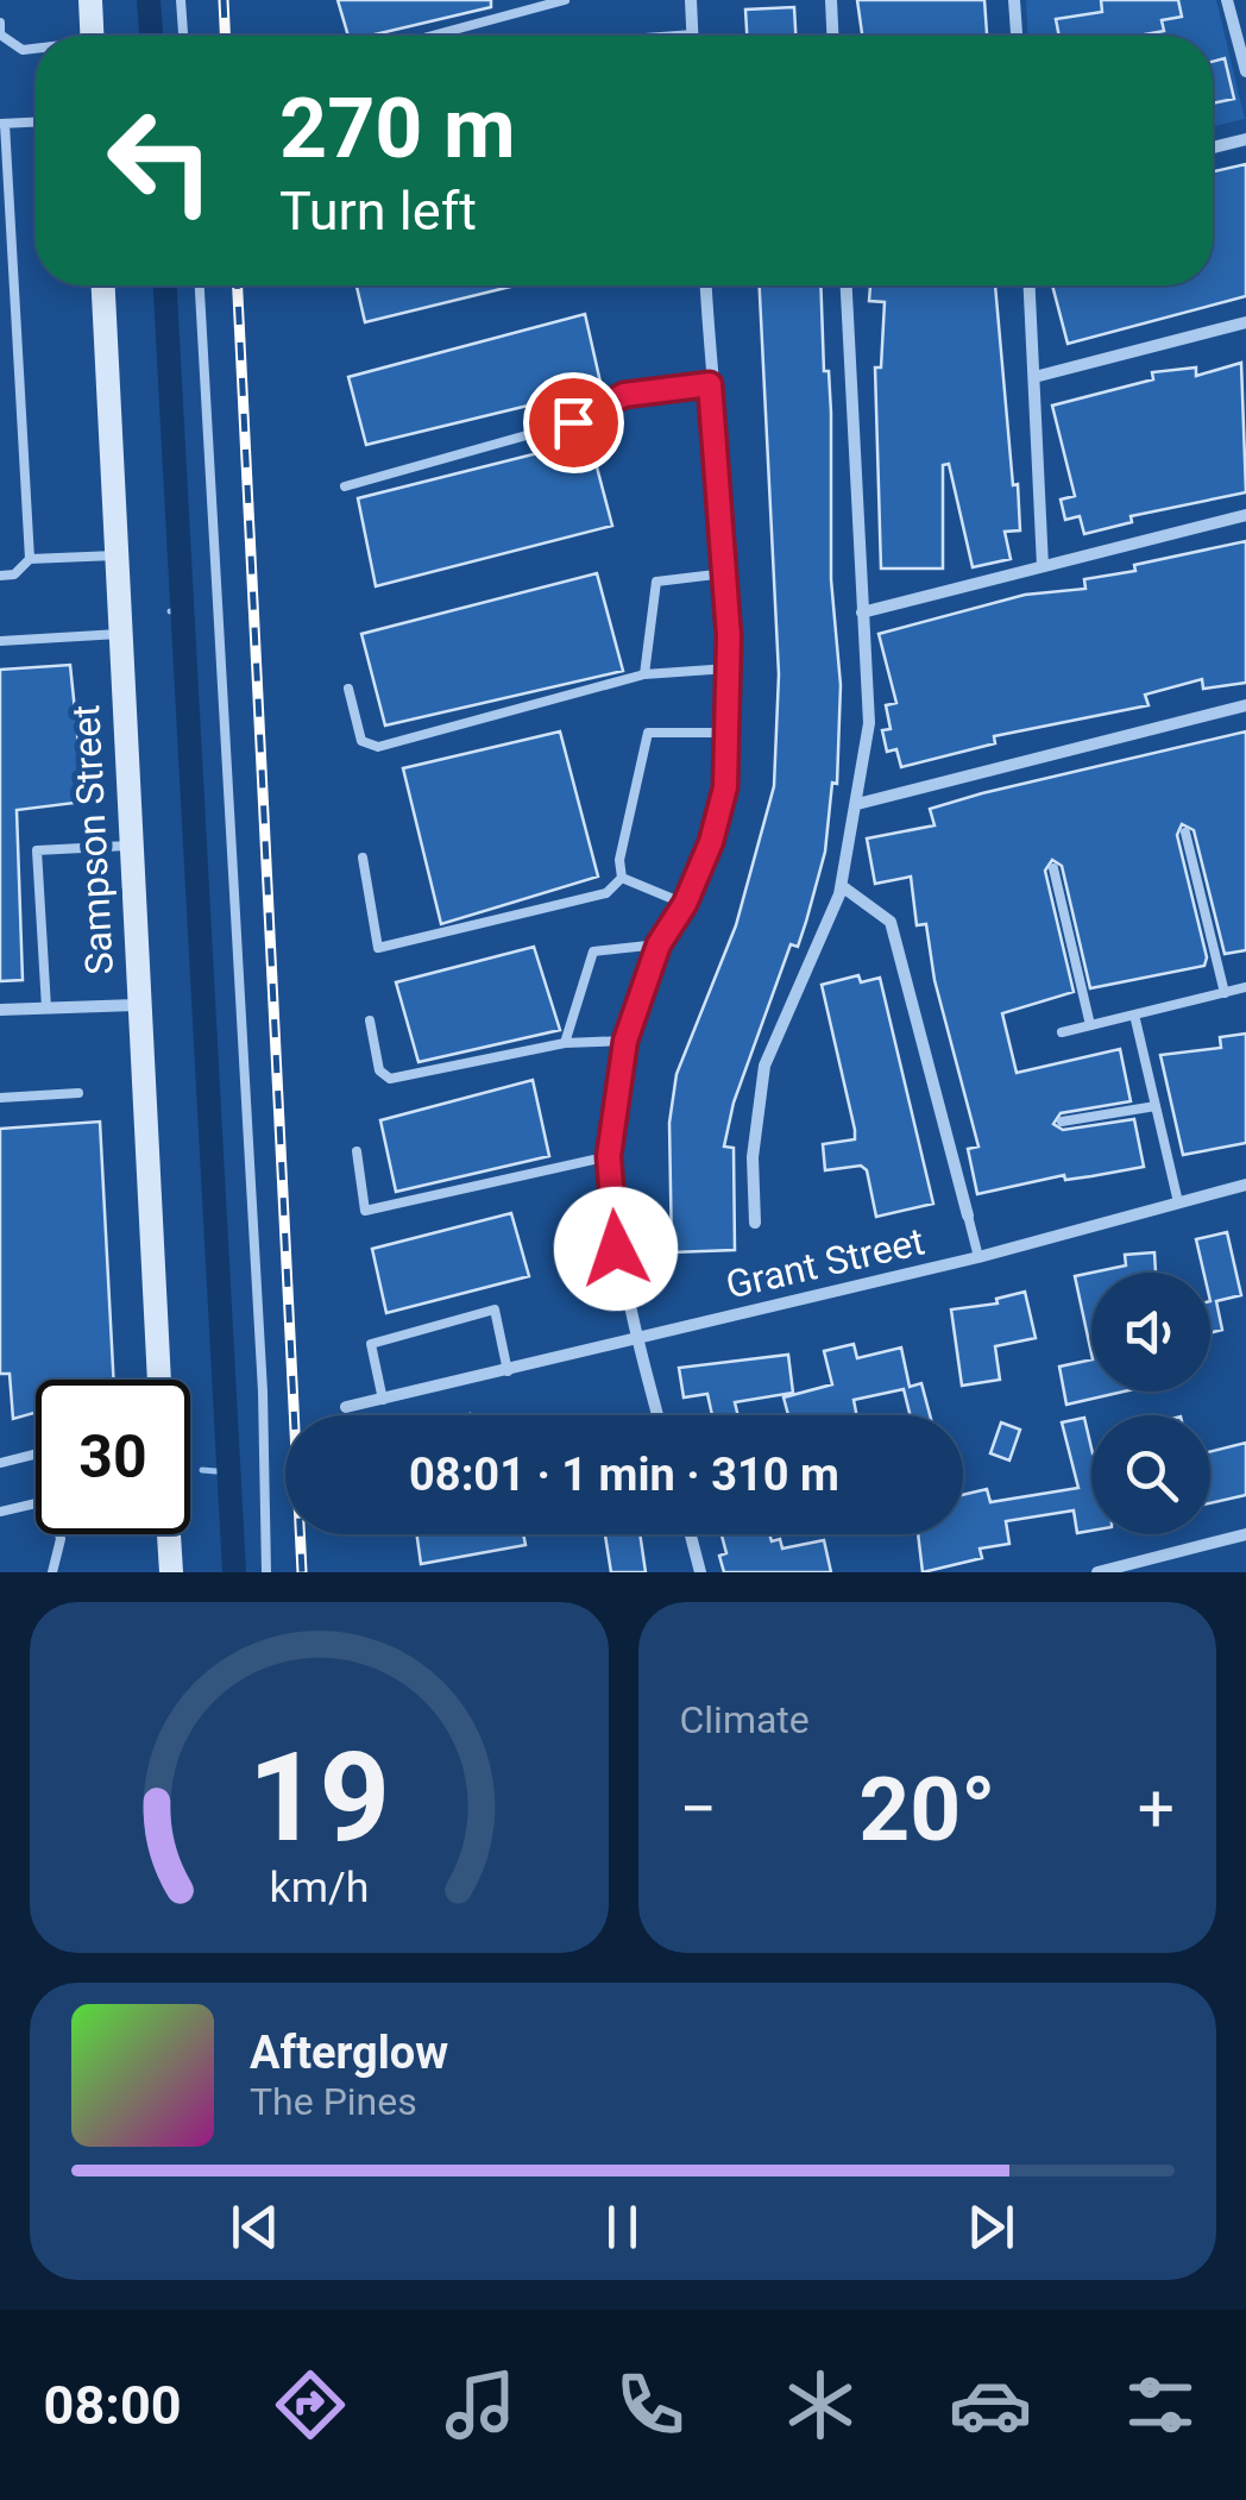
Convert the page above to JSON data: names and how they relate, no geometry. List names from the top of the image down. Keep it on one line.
{"streets":{"street":["Sampson Street","Grant Street"]},"page":{"turn":["270 m","Turn left"],"limit":"30","trip":"08:01 · 1 min · 310 m","tile":"Climate","heat":["−","20°","+"],"song":["Afterglow","The Pines"],"tabs":"08:00","gauge":["19","km/h"]}}
